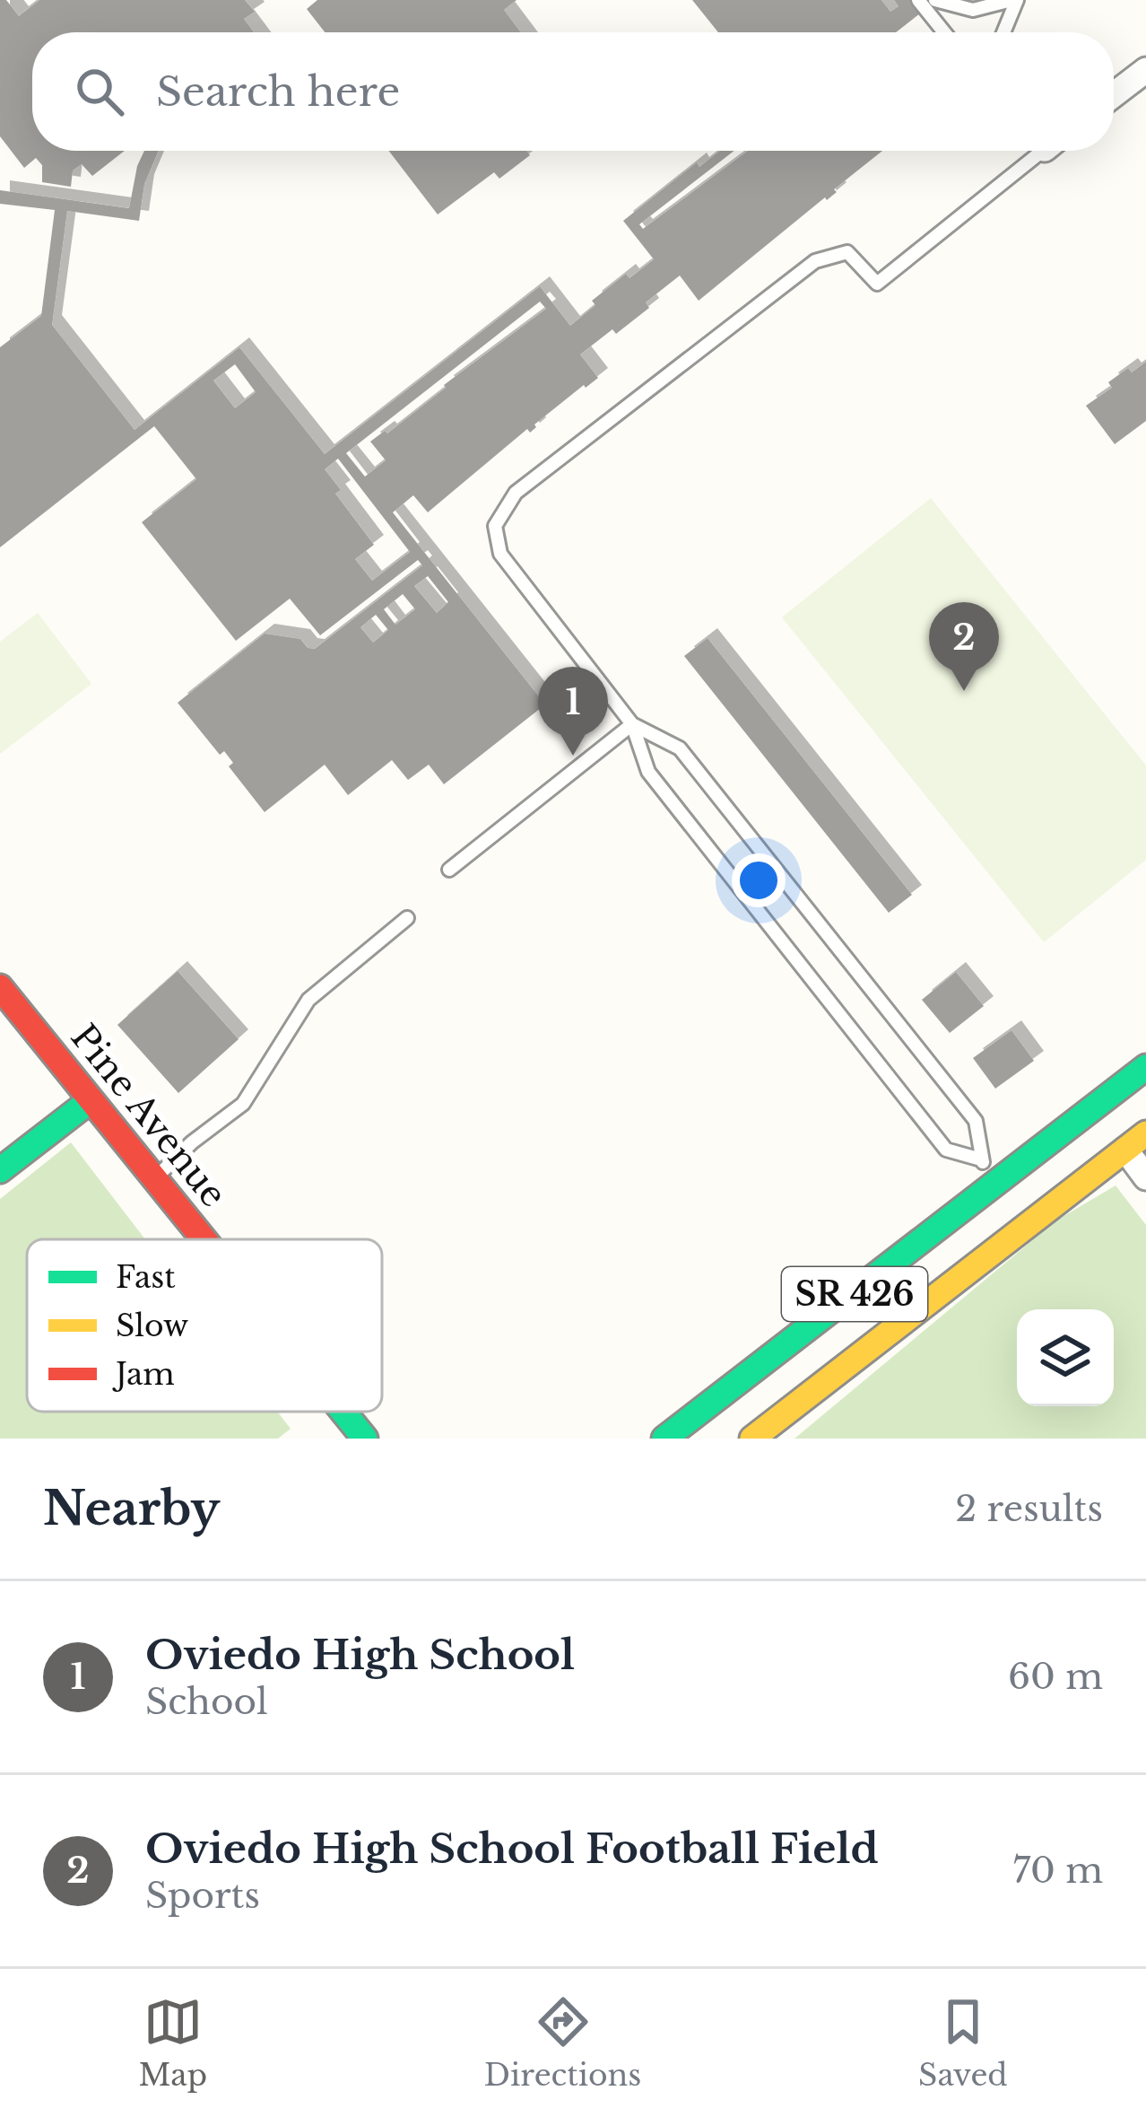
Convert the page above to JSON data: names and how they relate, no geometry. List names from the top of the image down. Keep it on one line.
{"streets":{"main road":["Pine Avenue","SR 426"]},"legend":["Fast","Slow","Jam"],"page":{"search":"Search here","pins":["2","1"],"heading":["Nearby","2 results"],"list":[{"mark":"1","name":"Oviedo High School","note":"School","value":"60 m"},{"mark":"2","name":"Oviedo High School Football Field","note":"Sports","value":"70 m"}],"nav":["Map","Directions","Saved"]}}
